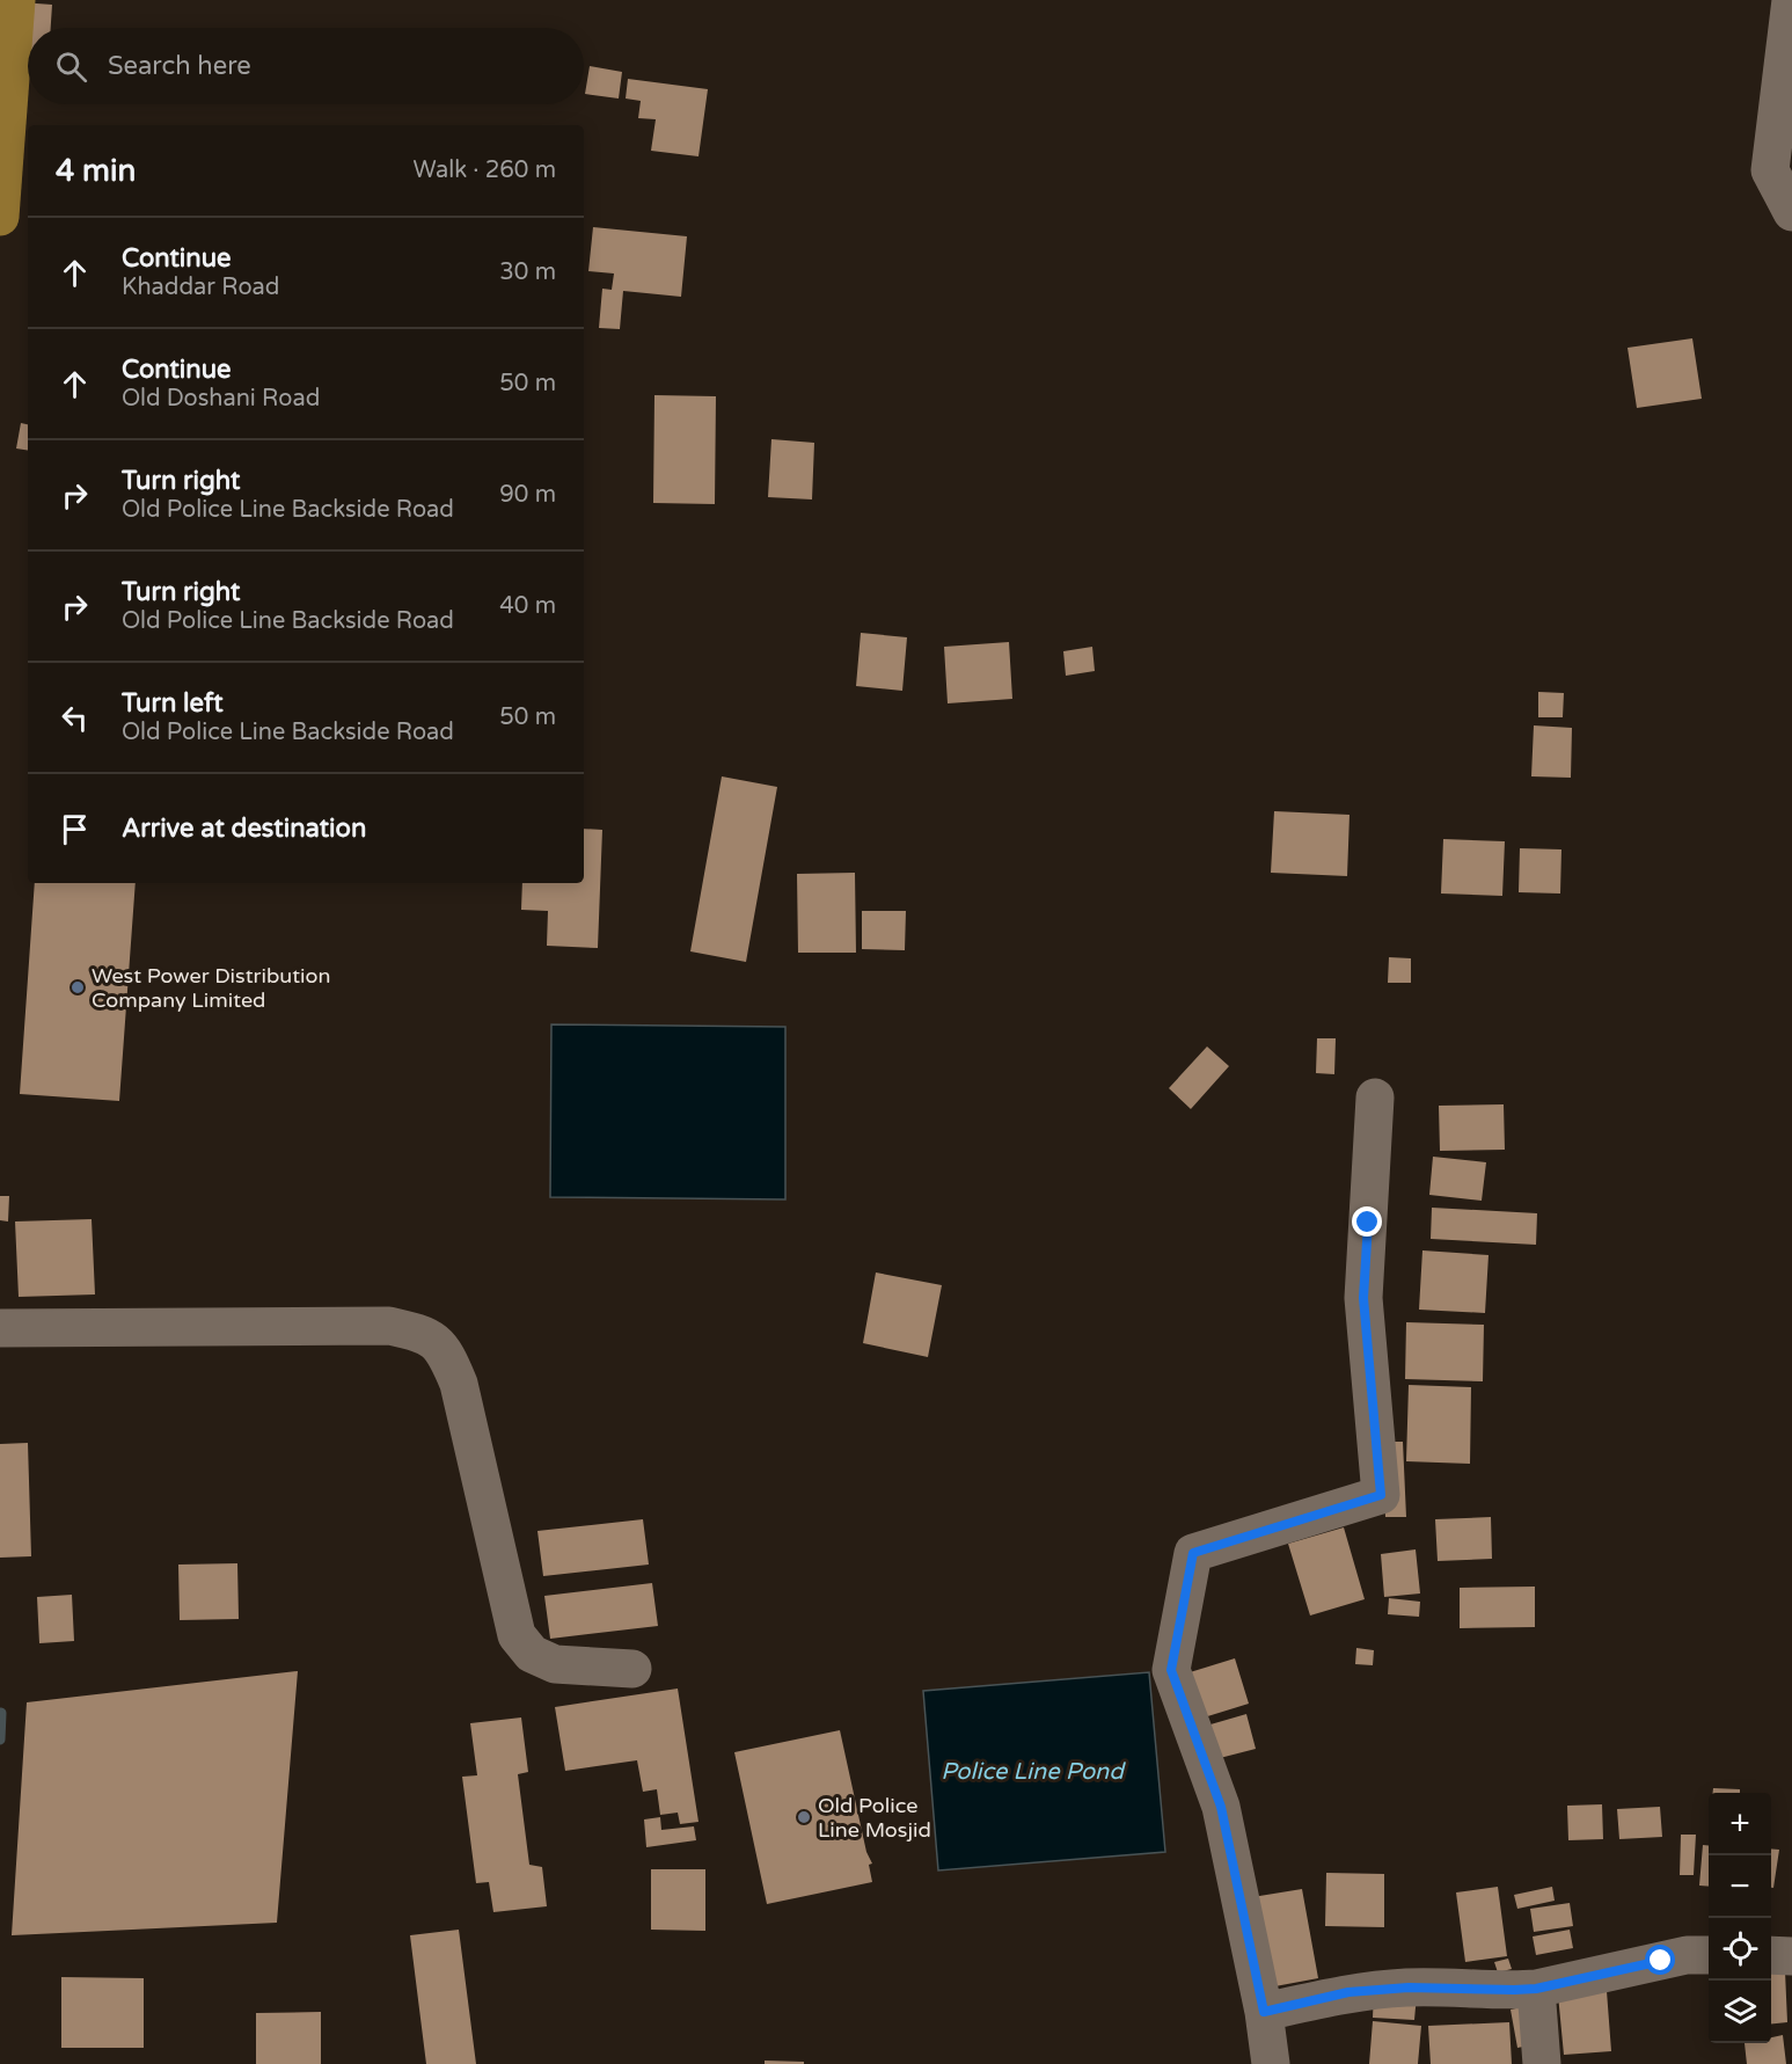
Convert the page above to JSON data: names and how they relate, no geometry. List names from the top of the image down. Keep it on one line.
{"water":["Police Line Pond"],"places":["West Power Distribution Company Limited","Old Police Line Mosjid"],"page":{"search":"Search here","heading":["4 min","Walk · 260 m"],"list":[["Continue","Khaddar Road","30 m"],["Continue","Old Doshani Road","50 m"],["Turn right","Old Police Line Backside Road","90 m"],["Turn right","Old Police Line Backside Road","40 m"],["Turn left","Old Police Line Backside Road","50 m"],"Arrive at destination"],"map_buttons":["+","−"]}}
